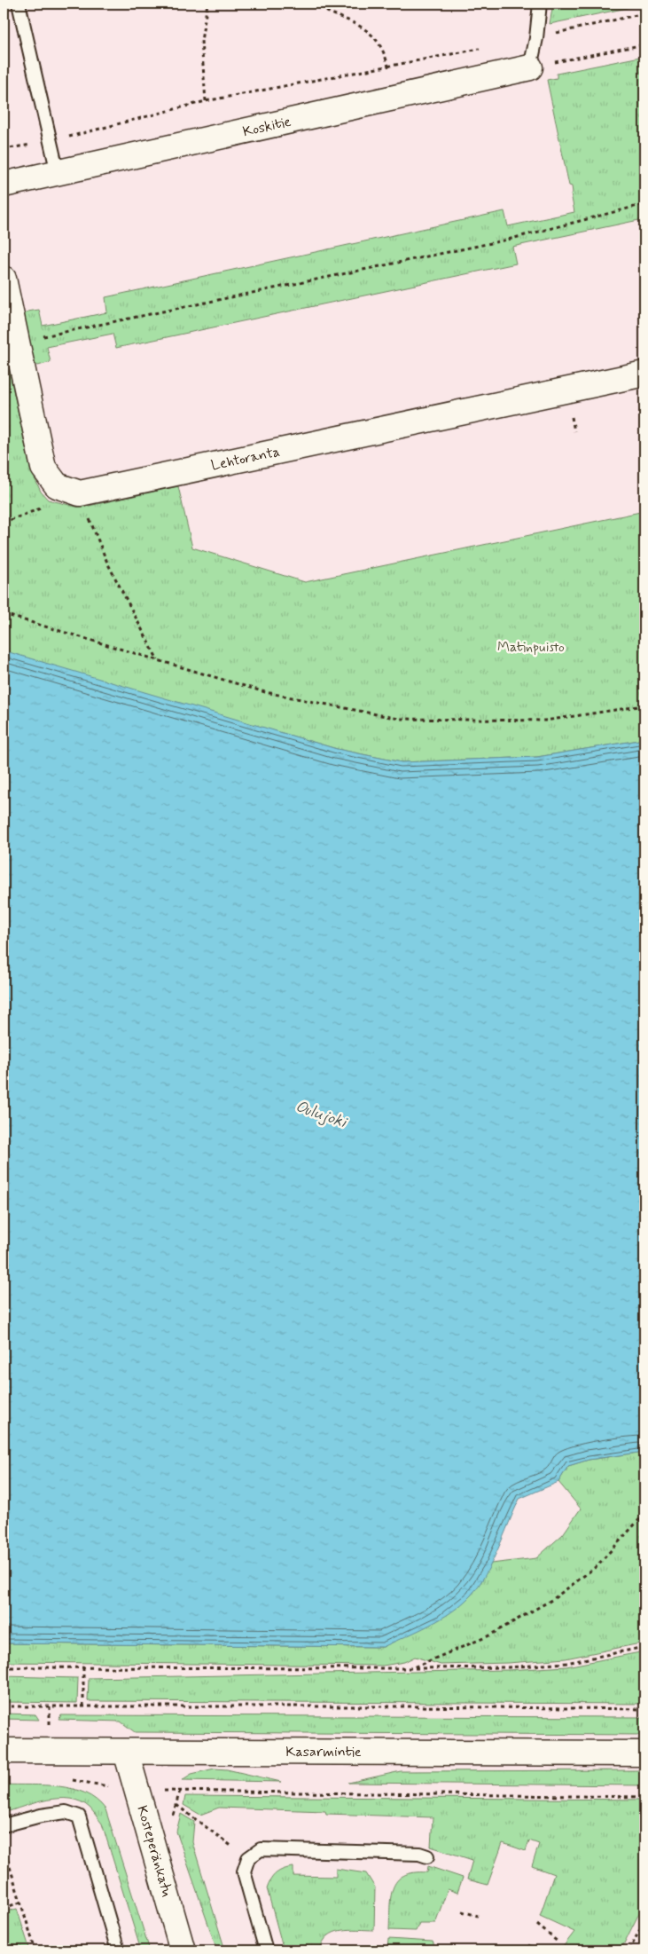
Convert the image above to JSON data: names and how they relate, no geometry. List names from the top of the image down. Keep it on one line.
{"streets":{"street":["Koskitie","Lehtoranta","Kasarmintie","Kosteperänkatu"]},"crossings":[["Kasarmintie","Kosteperänkatu"]],"water":["Oulujoki"],"parks":["Matinpuisto"]}
